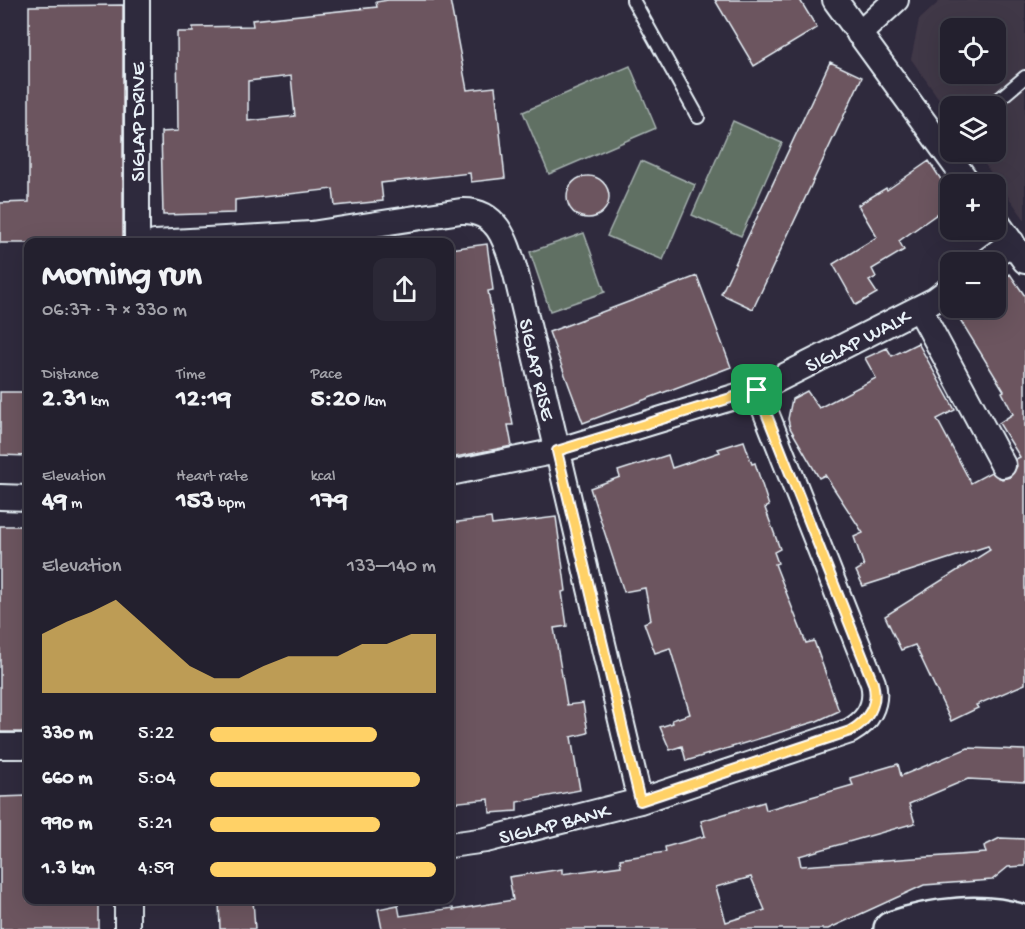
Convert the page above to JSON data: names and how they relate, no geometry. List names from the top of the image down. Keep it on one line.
{"streets":{"street":["SIGLAP DRIVE","SIGLAP WALK","SIGLAP RISE","SIGLAP BANK"]},"crossings":[["SIGLAP WALK","SIGLAP RISE"],["SIGLAP WALK","SIGLAP BANK"],["SIGLAP RISE","SIGLAP BANK"]],"page":{"map_buttons":["+","−"],"heading":["Morning run","06:37 · 7 × 330 m"],"stats":[["Distance","2.31 km"],["Time","12:19"],["Pace","5:20 /km"],["Elevation","49 m"],["Heart rate","153 bpm"],["kcal","179"]],"chart":["Elevation","133–140 m"],"list":[{"name":"330 m","note":"5:22"},{"name":"660 m","note":"5:04"},{"name":"990 m","note":"5:21"},{"name":"1.3 km","note":"4:59"}]}}
